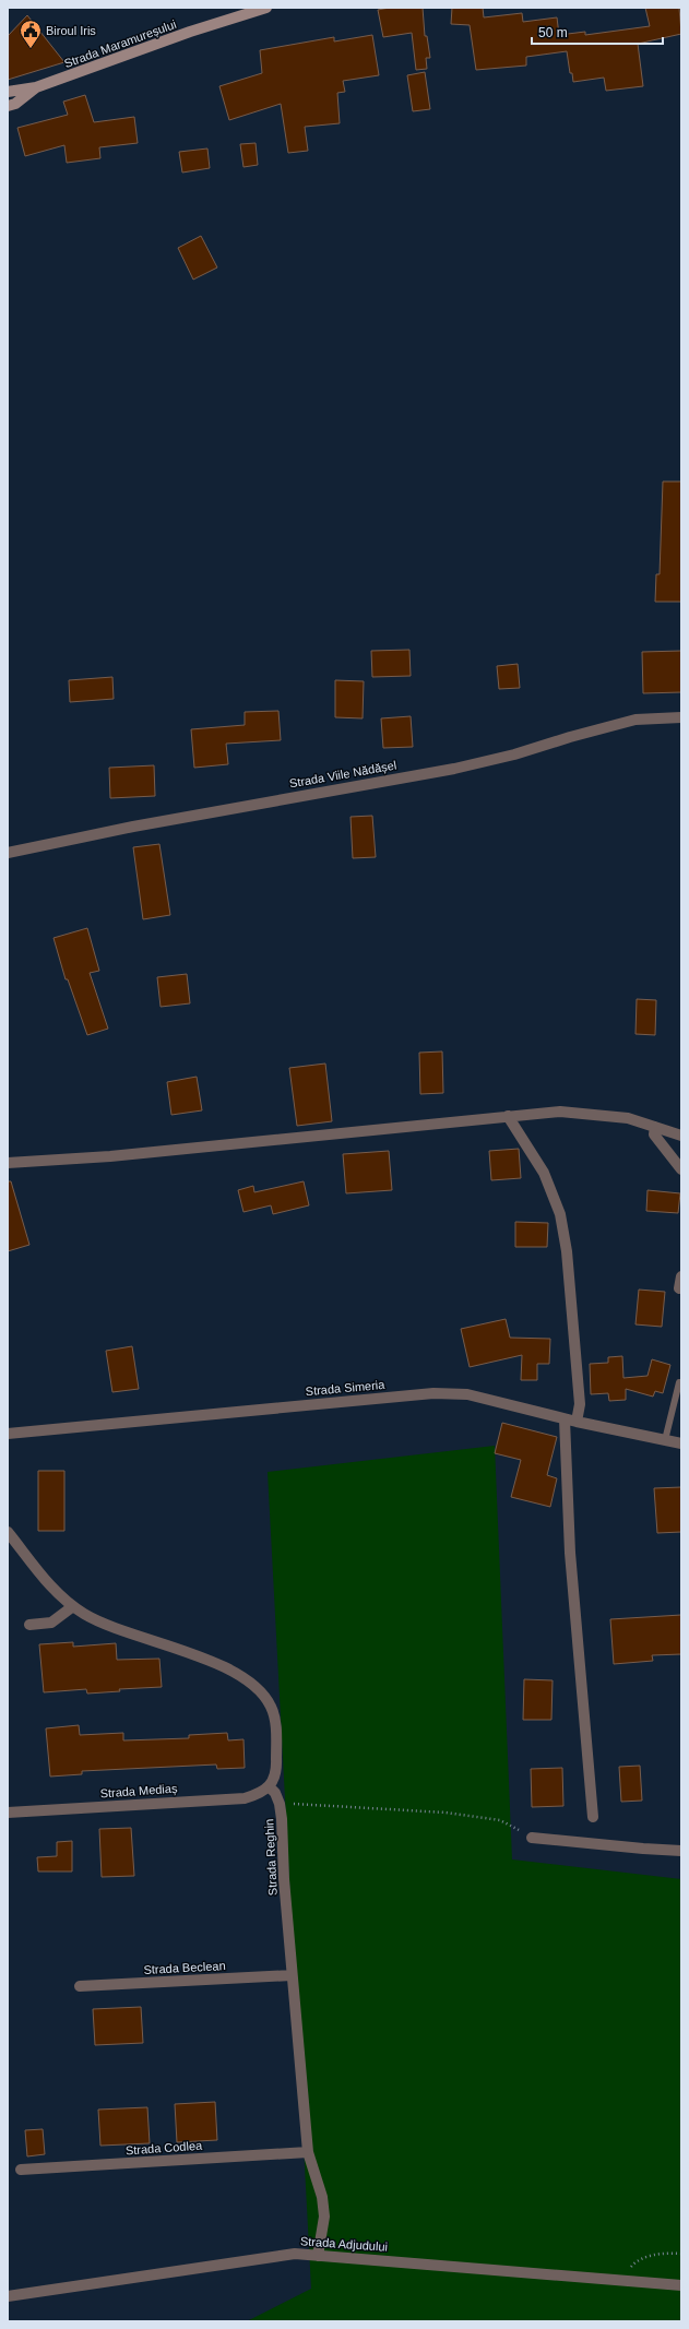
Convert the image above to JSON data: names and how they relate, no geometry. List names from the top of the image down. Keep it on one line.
{"streets":{"main road":["Strada Maramureșului"],"street":["Strada Viile Nădășel","Strada Simeria","Strada Mediaș","Strada Reghin","Strada Beclean","Strada Codlea","Strada Adjudului"]},"crossings":[["Strada Mediaș","Strada Reghin"],["Strada Reghin","Strada Beclean"],["Strada Reghin","Strada Codlea"],["Strada Reghin","Strada Adjudului"]],"places":{"public building":["Biroul Iris"]},"scale_bar":"50 m"}
